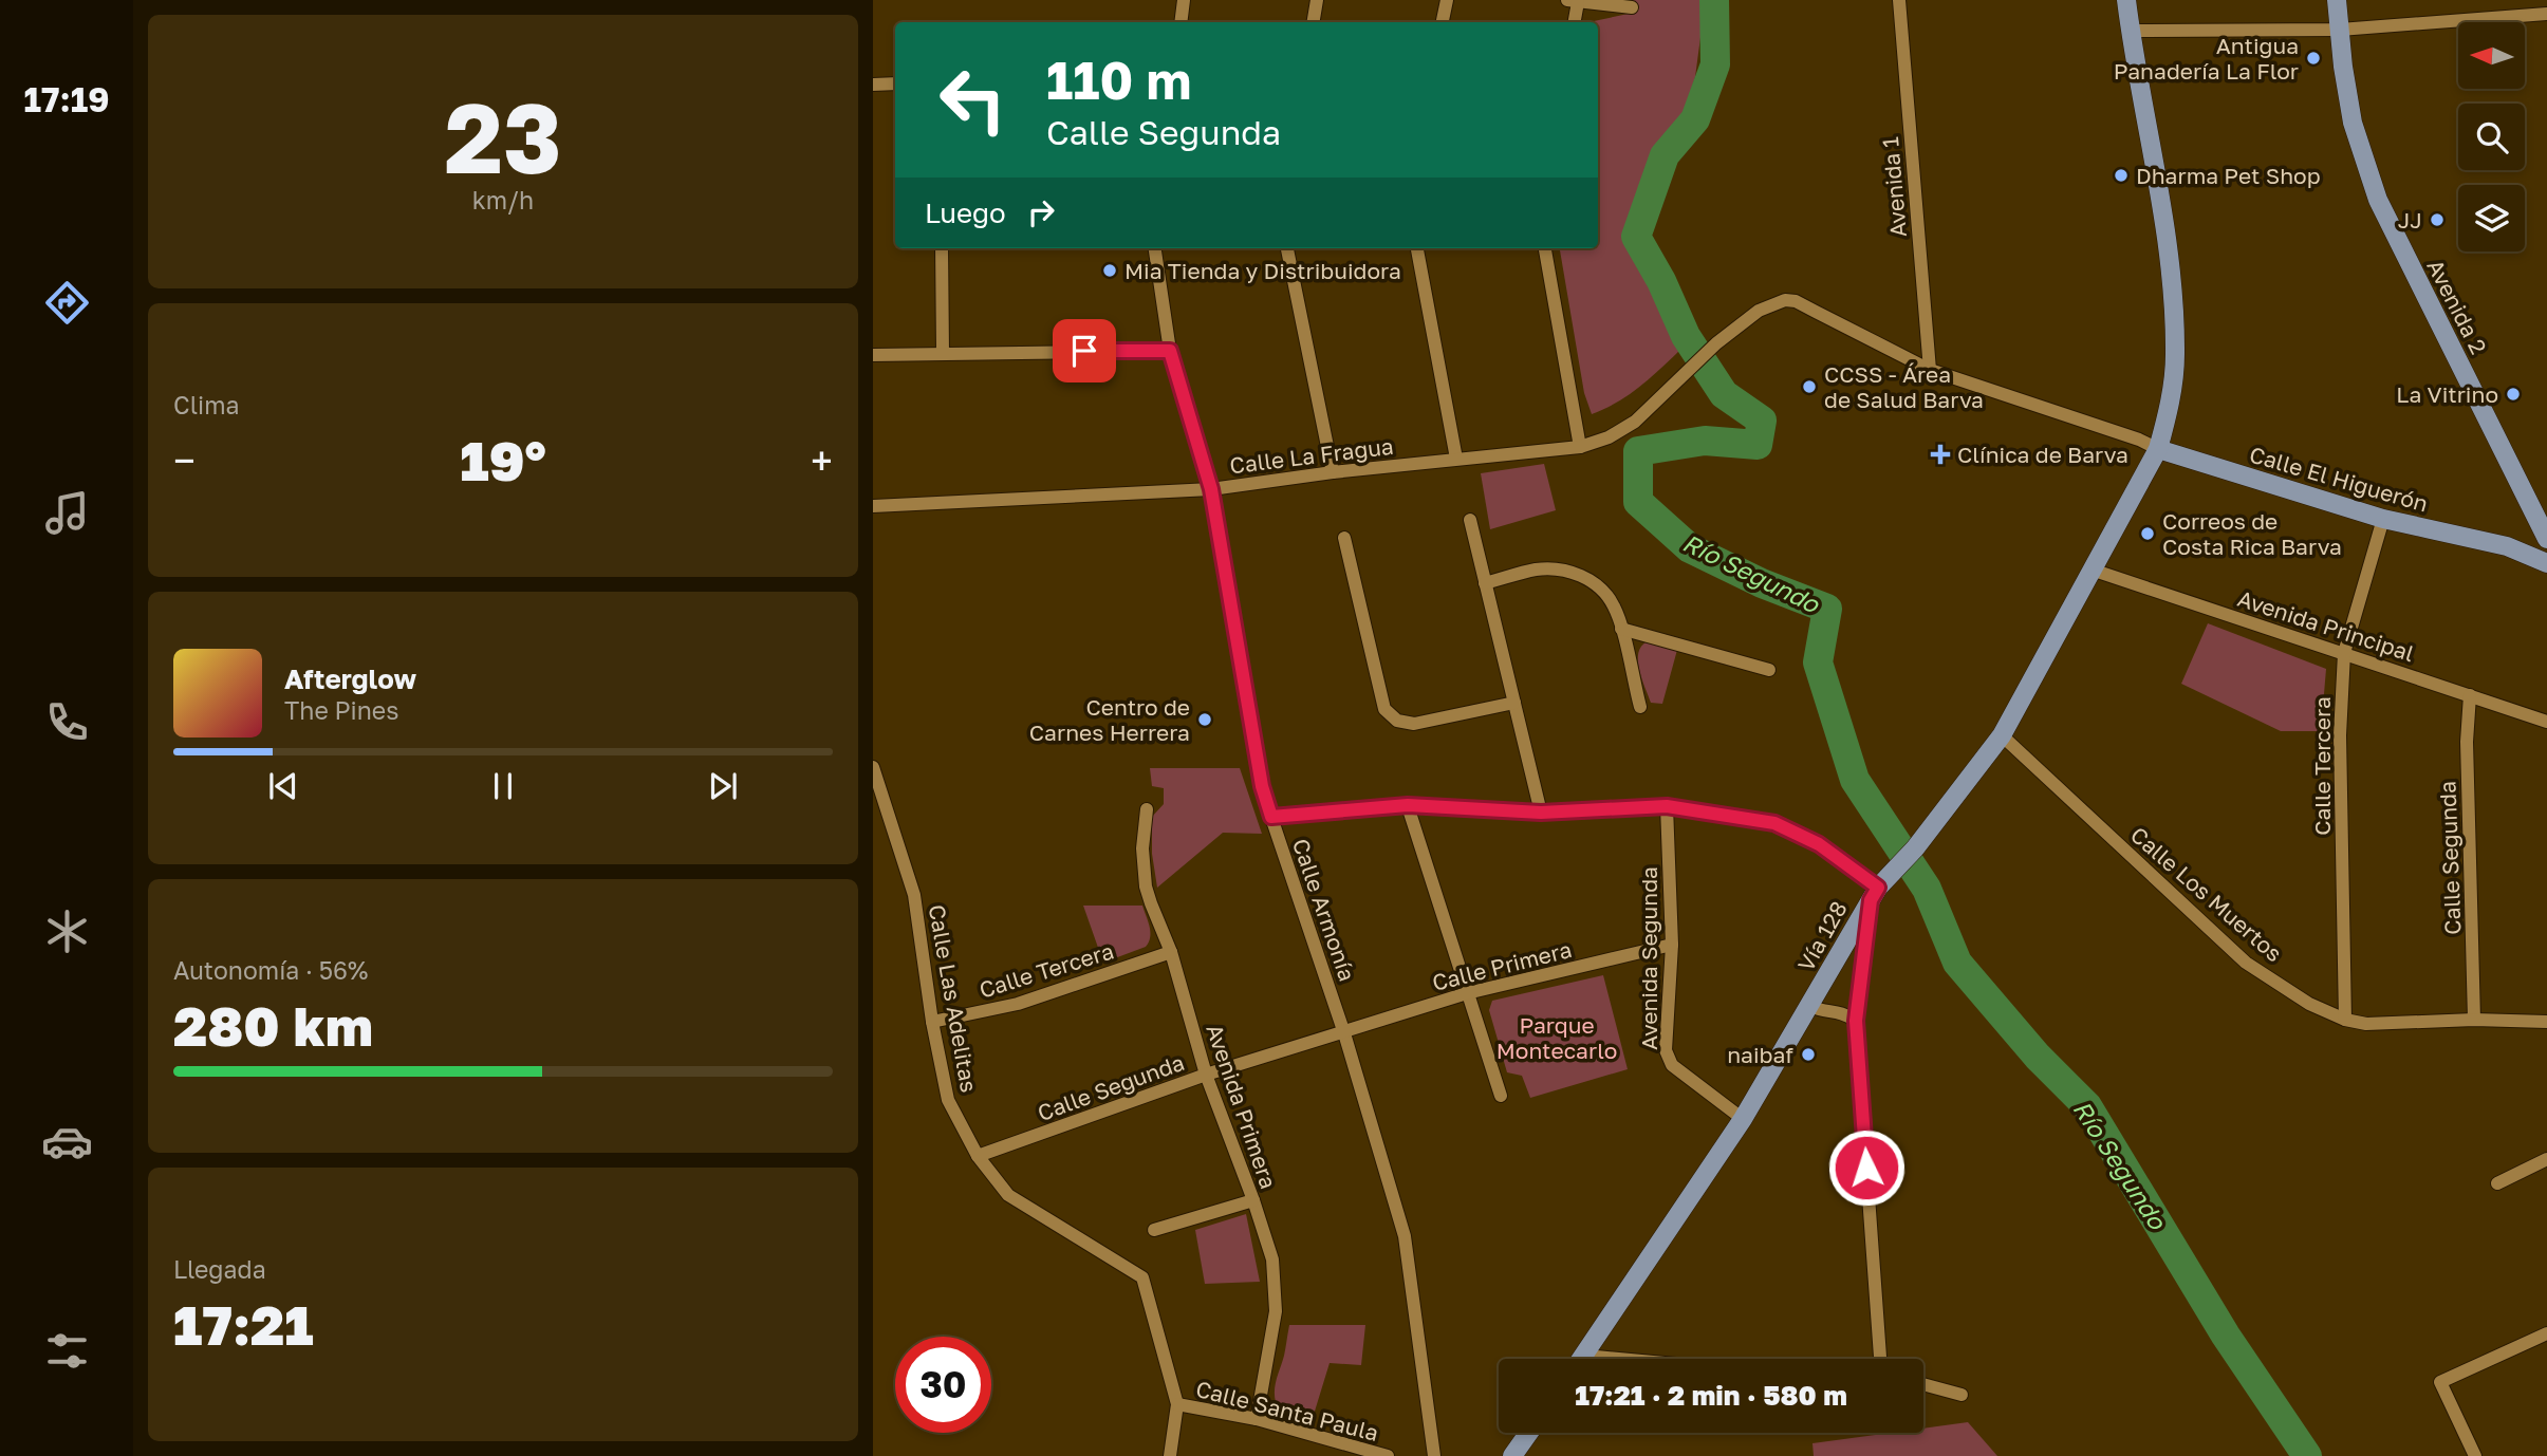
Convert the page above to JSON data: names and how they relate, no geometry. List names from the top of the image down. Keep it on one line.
{"streets":{"main road":["Avenida 2","Calle El Higuerón","Vía 128"],"street":["Avenida 1","Calle La Fragua","Avenida Principal","Calle Tercera","Calle Segunda","Calle Los Muertos","Calle Armonía","Avenida Segunda","Calle Primera","Calle Las Adelitas","Avenida Primera","Calle Santa Paula"]},"crossings":[["Avenida 1","Calle La Fragua"],["Calle La Fragua","Calle El Higuerón"],["Calle La Fragua","Calle Armonía"],["Calle La Fragua","Vía 128"],["Calle El Higuerón","Calle Tercera"],["Calle El Higuerón","Vía 128"],["Avenida Principal","Calle Tercera"],["Avenida Principal","Calle Segunda"],["Avenida Principal","Vía 128"],["Calle Tercera","Calle Los Muertos"],["Calle Tercera","Calle Las Adelitas"],["Calle Tercera","Avenida Primera"],["Calle Segunda","Calle Los Muertos"],["Calle Segunda","Calle Armonía"],["Calle Segunda","Calle Primera"],["Calle Segunda","Calle Las Adelitas"],["Calle Segunda","Avenida Primera"],["Calle Los Muertos","Vía 128"],["Calle Armonía","Calle Primera"],["Vía 128","Avenida Segunda"],["Avenida Segunda","Calle Primera"],["Calle Las Adelitas","Calle Santa Paula"],["Avenida Primera","Calle Santa Paula"]],"water":["Río Segundo"],"parks":["Parque Montecarlo"],"places":{"other":["Antigua Panadería La Flor","Dharma Pet Shop","JJ","Mia Tienda y Distribuidora","CCSS - Área de Salud Barva","La Vitrino","Correos de Costa Rica Barva","Centro de Carnes Herrera","naibaf"],"health":["Clínica de Barva"]},"north":"left","page":{"tabs":"17:19","tile":[["23","km/h"],"Clima",["Autonomía · 56%","280 km"],["Llegada","17:21"]],"turn":["110 m","Calle Segunda"],"then":"Luego","heat":["−","19°","+"],"song":["Afterglow","The Pines"],"limit":"30","trip":"17:21 · 2 min · 580 m"}}
